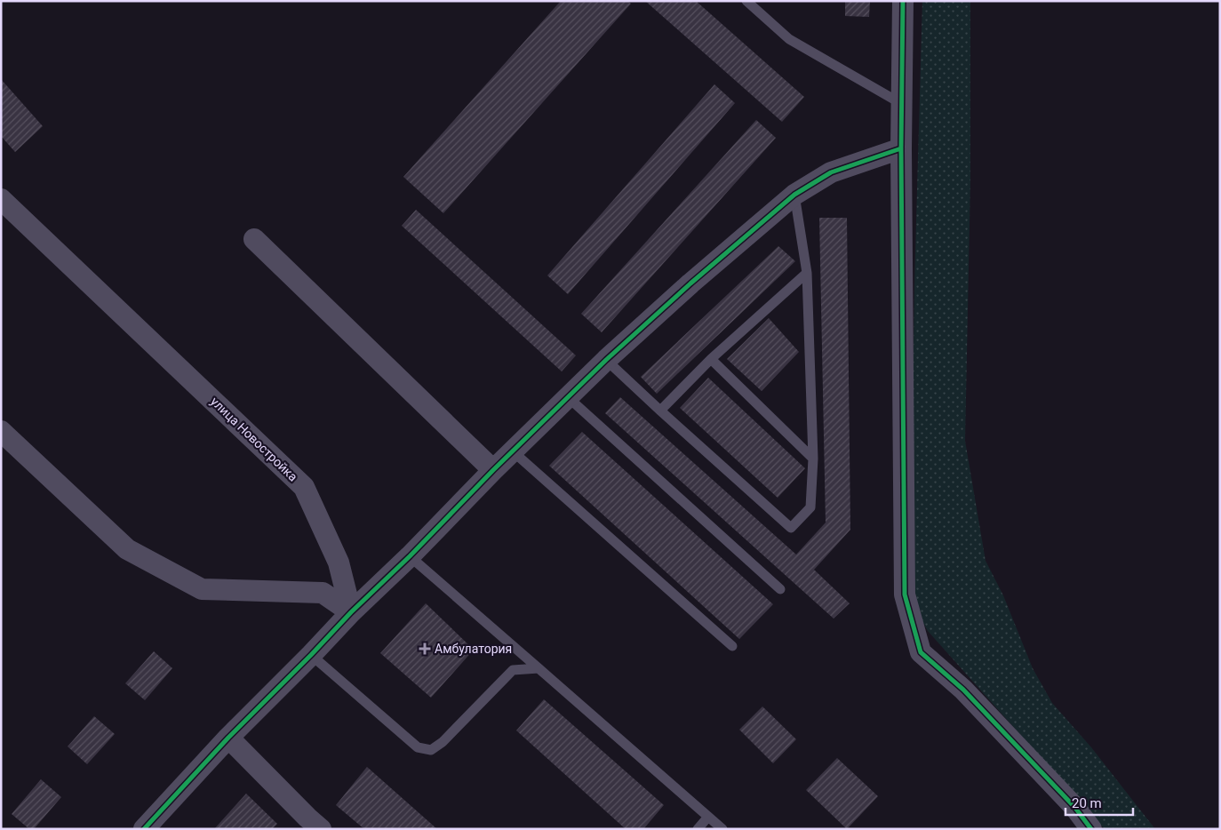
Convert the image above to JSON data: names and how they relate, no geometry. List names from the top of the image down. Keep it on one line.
{"streets":{"street":["улица Новостройка"]},"places":{"health":["Амбулатория"]},"scale_bar":"20 m"}
